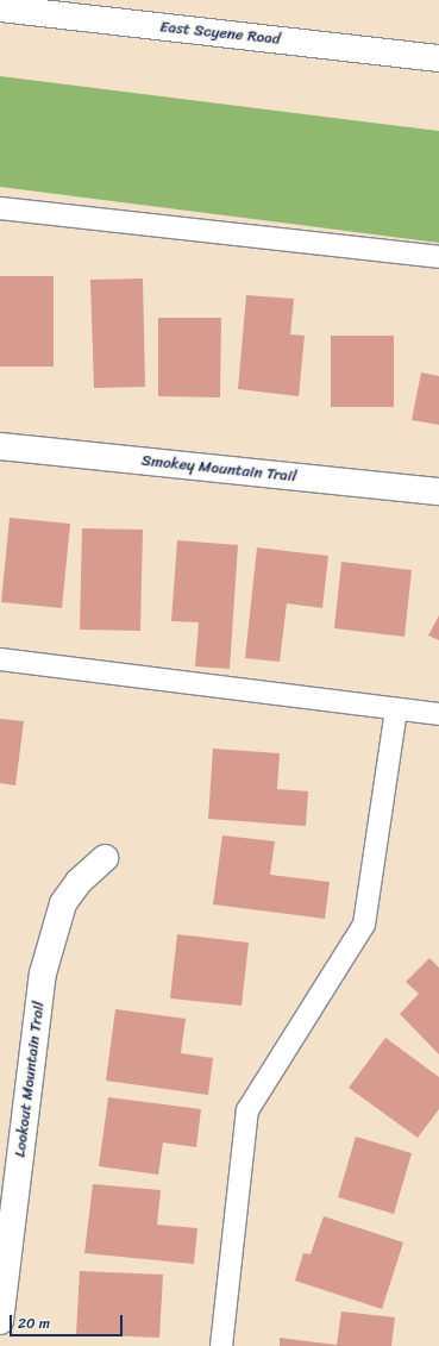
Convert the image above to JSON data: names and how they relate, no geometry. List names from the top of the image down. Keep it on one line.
{"streets":{"street":["East Scyene Road","Smokey Mountain Trail","Lookout Mountain Trail"]},"scale_bar":"20 m"}
